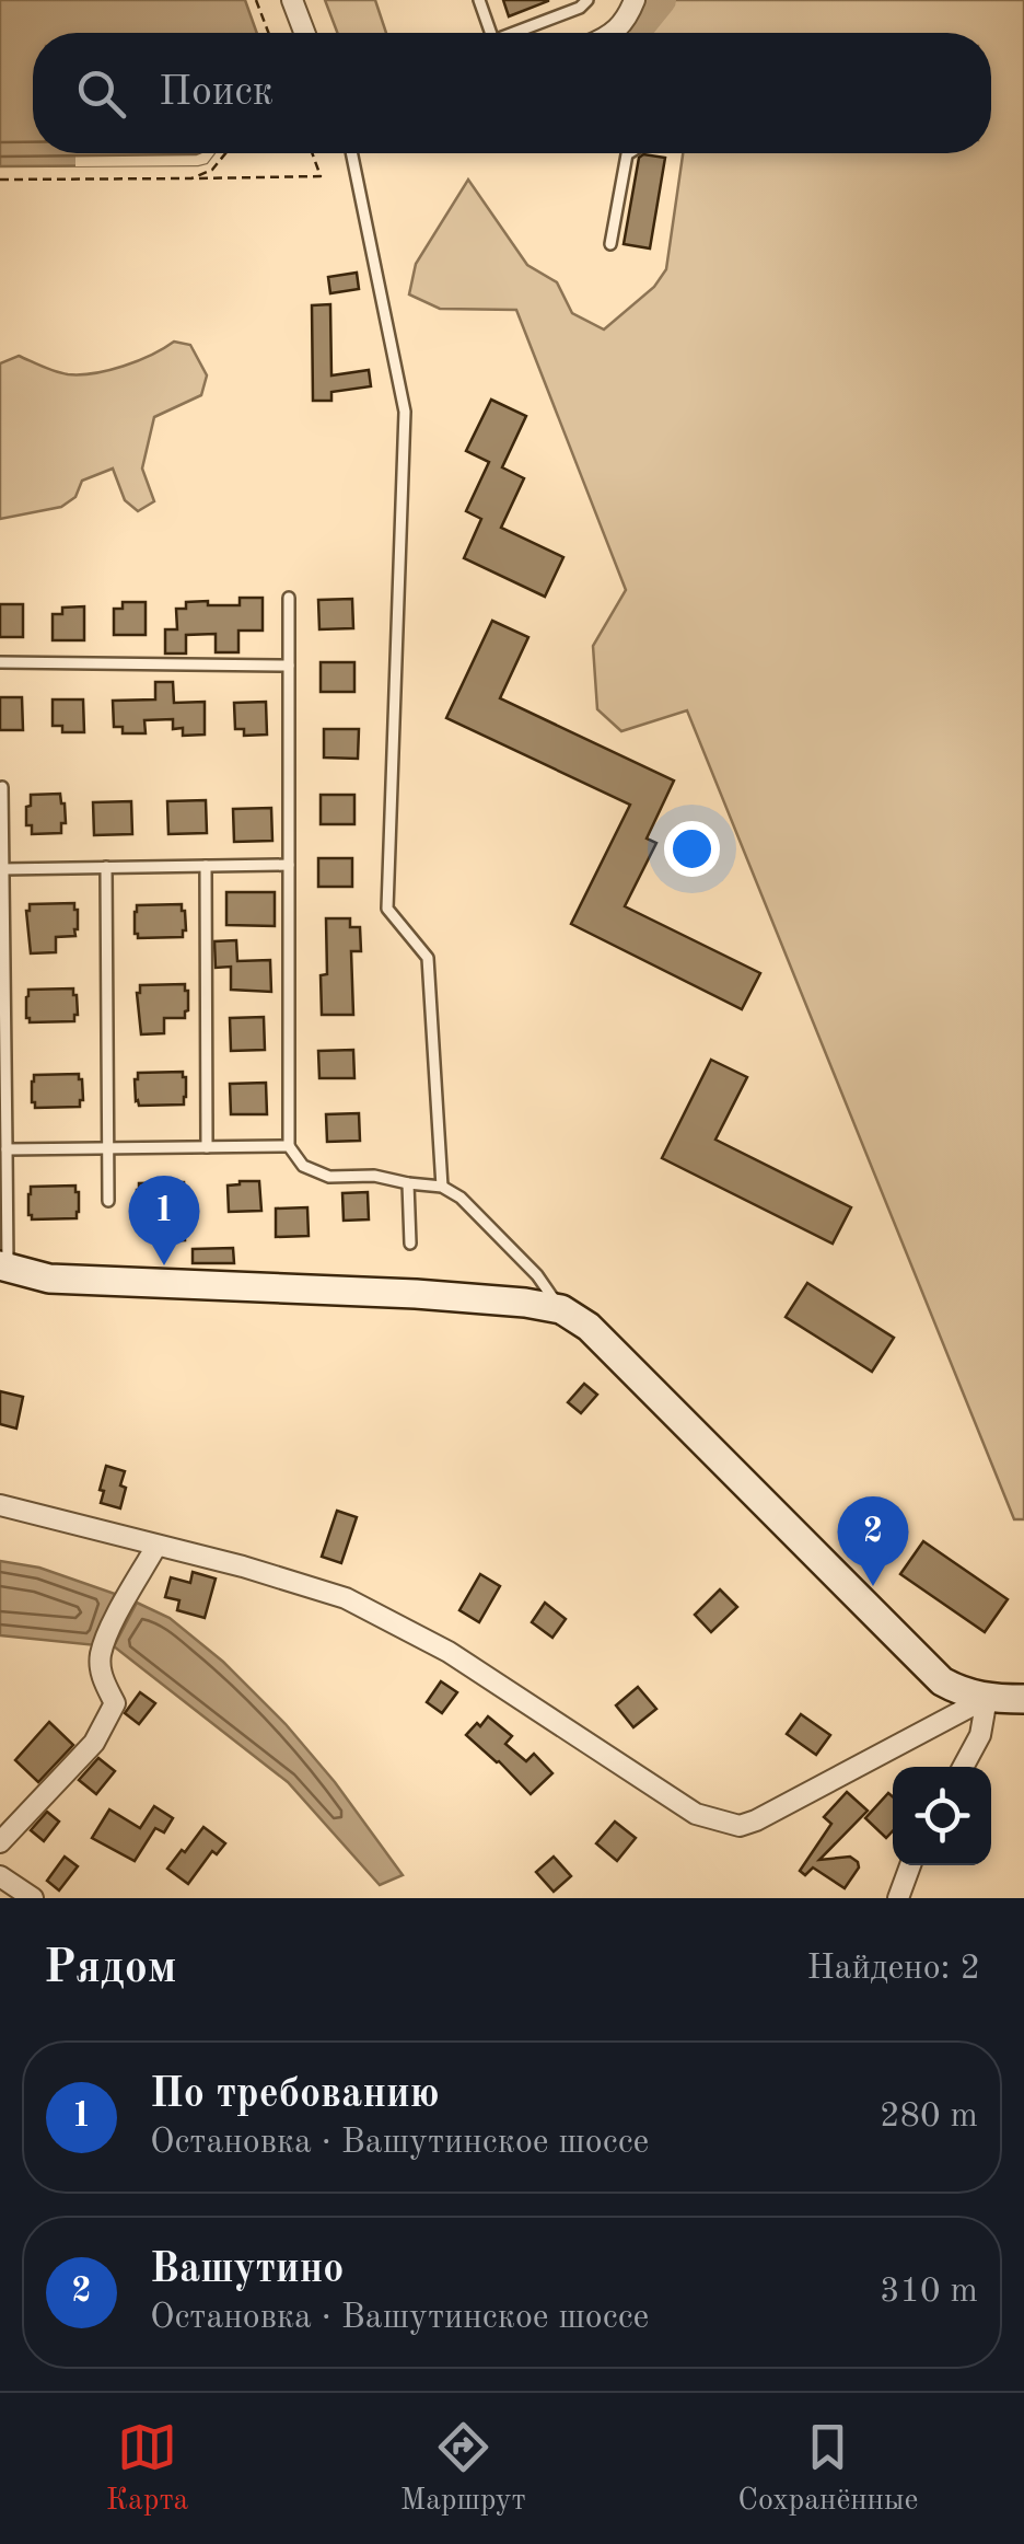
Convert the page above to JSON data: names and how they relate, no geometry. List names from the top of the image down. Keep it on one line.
{"page":{"search":"Поиск","pins":["1","2"],"heading":["Рядом","Найдено: 2"],"list":[{"mark":"1","name":"По требованию","note":"Остановка · Вашутинское шоссе","value":"280 m"},{"mark":"2","name":"Вашутино","note":"Остановка · Вашутинское шоссе","value":"310 m"}],"nav":["Карта","Маршрут","Сохранённые"]}}
